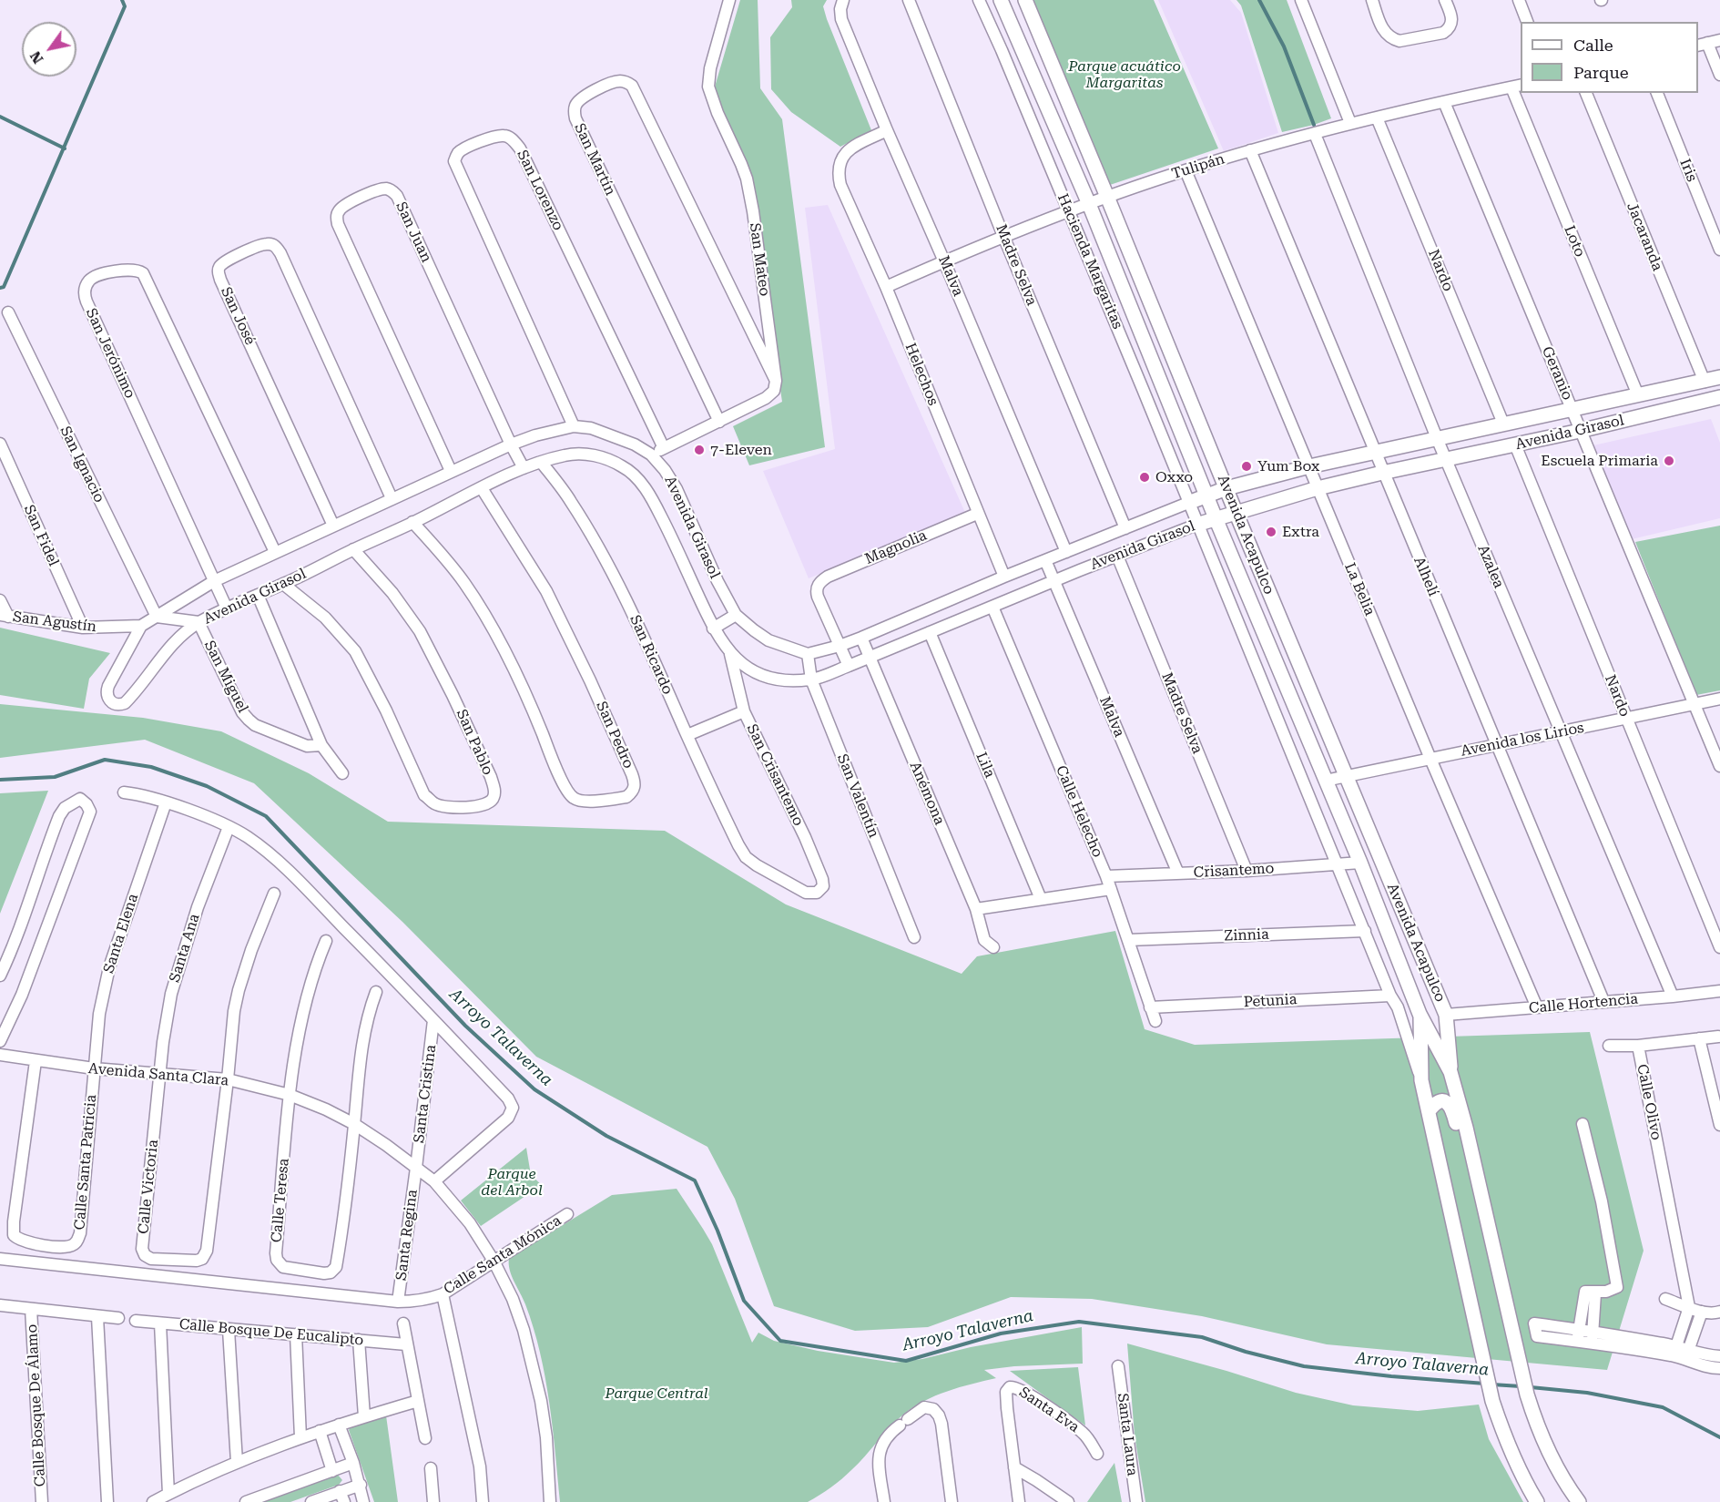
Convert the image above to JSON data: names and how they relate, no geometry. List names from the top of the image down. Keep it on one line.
{"streets":{"street":["San Martín","Tulipán","Iris","San Lorenzo","San Juan","Jacaranda","Loto","San Mateo","Hacienda Margaritas","Madre Selva","Nardo","Malva","San José","San Jerónimo","Geranio","Helechos","Avenida Girasol","San Ignacio","Avenida Acapulco","San Fidel","Magnolia","Azalea","Alhelí","La Belia","San Agustín","San Ricardo","San Miguel","San Pedro","Avenida los Lirios","San Pablo","Lila","San Crisantemo","Anémona","San Valentín","Calle Helecho","Crisantemo","Santa Elena","Zinnia","Santa Ana","Petunia","Calle Hortencia","Avenida Santa Clara","Santa Cristina","Calle Olivo","Calle Santa Patricia","Calle Victoria","Calle Teresa","Santa Regina","Calle Santa Mónica","Calle Bosque De Eucalipto","Calle Bosque De Álamo","Santa Eva","Santa Laura"]},"crossings":[["San Martín","San Mateo"],["Tulipán","Loto"],["Tulipán","Hacienda Margaritas"],["Tulipán","Madre Selva"],["Tulipán","Nardo"],["Tulipán","Malva"],["Tulipán","Geranio"],["Tulipán","Helechos"],["Tulipán","Avenida Acapulco"],["Tulipán","Azalea"],["Tulipán","Alhelí"],["Tulipán","La Belia"],["San Lorenzo","Avenida Girasol"],["San Juan","Avenida Girasol"],["Jacaranda","Avenida Girasol"],["Loto","Avenida Girasol"],["Hacienda Margaritas","Avenida Girasol"],["Hacienda Margaritas","Avenida Acapulco"],["Madre Selva","Avenida Girasol"],["Madre Selva","Crisantemo"],["Nardo","Avenida Girasol"],["Nardo","Avenida los Lirios"],["Malva","Helechos"],["Malva","Avenida Girasol"],["Malva","Crisantemo"],["San José","Avenida Girasol"],["San Jerónimo","Avenida Girasol"],["Geranio","Avenida Girasol"],["Geranio","Avenida los Lirios"],["Helechos","Avenida Girasol"],["Helechos","Magnolia"],["Avenida Girasol","San Ignacio"],["Avenida Girasol","Avenida Acapulco"],["Avenida Girasol","Magnolia"],["Avenida Girasol","Azalea"],["Avenida Girasol","Alhelí"],["Avenida Girasol","La Belia"],["Avenida Girasol","San Agustín"],["Avenida Girasol","San Ricardo"],["Avenida Girasol","San Miguel"],["Avenida Girasol","San Pedro"],["Avenida Girasol","San Pablo"],["Avenida Girasol","Lila"],["Avenida Girasol","San Crisantemo"],["Avenida Girasol","Anémona"],["Avenida Girasol","San Valentín"],["Avenida Girasol","Calle Helecho"],["Avenida Acapulco","Avenida los Lirios"],["Avenida Acapulco","Crisantemo"],["Avenida Acapulco","Calle Hortencia"],["San Fidel","San Agustín"],["Azalea","Avenida los Lirios"],["Azalea","Calle Hortencia"],["Alhelí","Avenida los Lirios"],["Alhelí","Calle Hortencia"],["La Belia","Avenida los Lirios"],["La Belia","Calle Hortencia"],["San Ricardo","San Crisantemo"],["Calle Helecho","Crisantemo"],["Calle Helecho","Zinnia"],["Calle Helecho","Petunia"],["Santa Elena","Avenida Santa Clara"],["Santa Elena","Calle Santa Patricia"],["Santa Ana","Avenida Santa Clara"],["Santa Ana","Calle Victoria"],["Avenida Santa Clara","Santa Cristina"],["Avenida Santa Clara","Calle Santa Patricia"],["Avenida Santa Clara","Calle Victoria"],["Avenida Santa Clara","Calle Teresa"],["Avenida Santa Clara","Santa Regina"],["Avenida Santa Clara","Calle Santa Mónica"],["Santa Cristina","Santa Regina"],["Santa Regina","Calle Santa Mónica"]],"water":["Arroyo Talaverna"],"parks":["Parque acuático Margaritas","Parque del Arbol","Parque Central"],"places":["7-Eleven","Escuela Primaria","Yum Box","Oxxo","Extra"],"legend":["Calle","Parque"],"north":"bottom left"}
